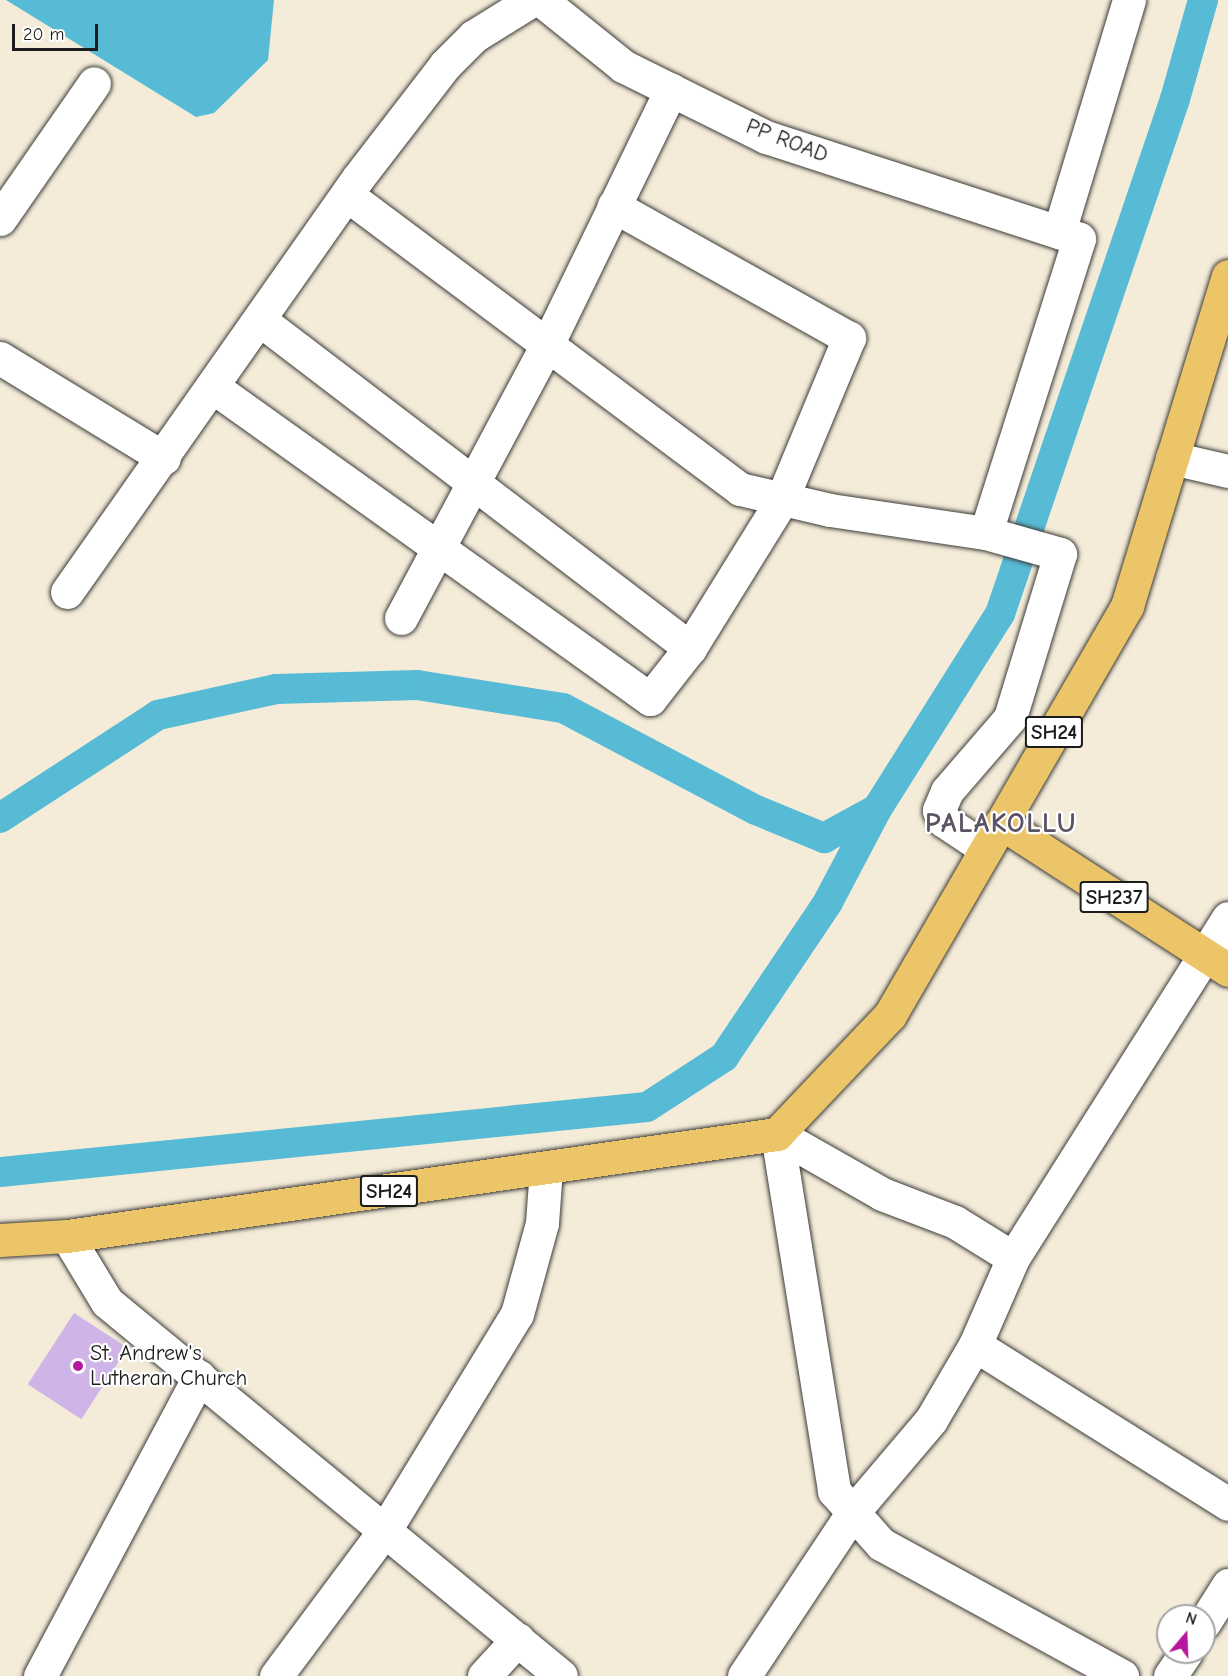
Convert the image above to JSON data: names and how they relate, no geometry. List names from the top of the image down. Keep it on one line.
{"streets":{"main road":["SH24","SH237"],"street":["PP ROAD"]},"crossings":[["SH24","SH237"]],"districts":["PALAKOLLU"],"places":["St. Andrew's Lutheran Church"],"scale_bar":"20 m","north":"top"}
